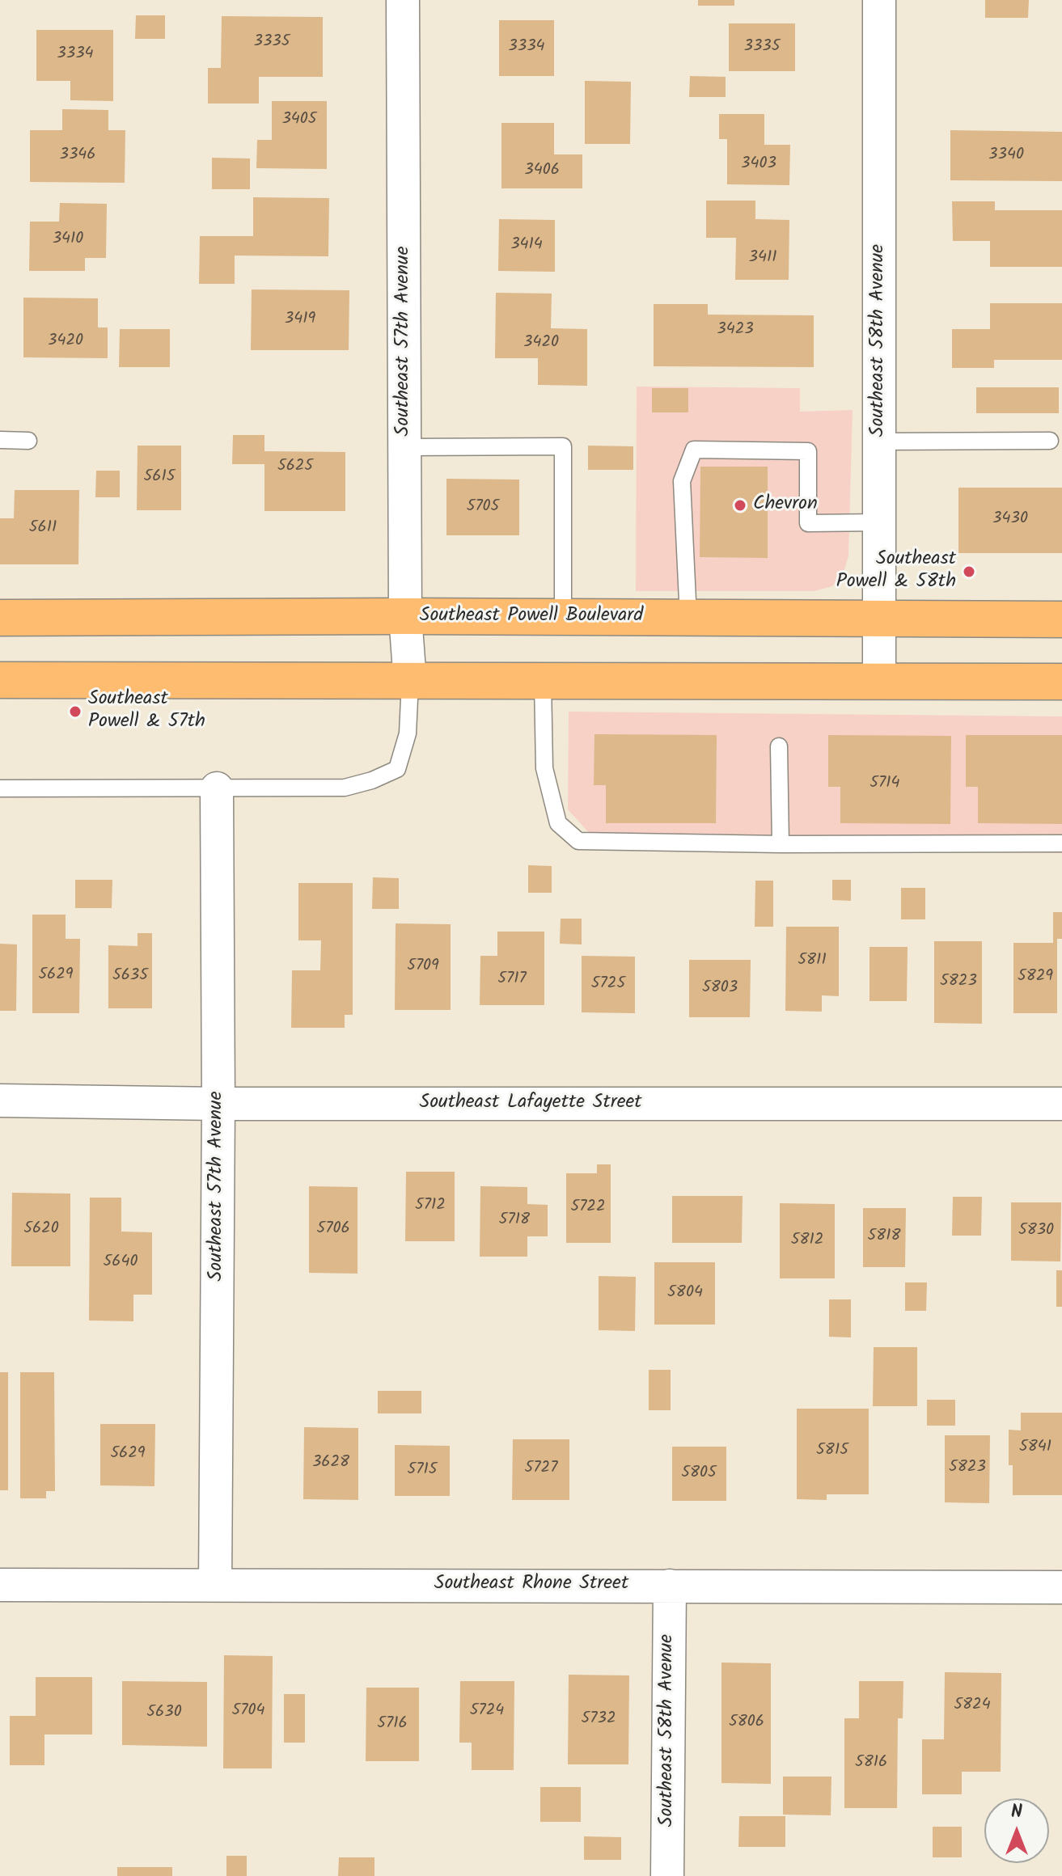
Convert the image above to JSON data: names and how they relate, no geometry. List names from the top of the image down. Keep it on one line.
{"streets":{"main road":["Southeast Powell Boulevard"],"street":["Southeast 58th Avenue","Southeast 57th Avenue","Southeast Lafayette Street","Southeast Rhone Street"]},"crossings":[["Southeast 58th Avenue","Southeast Powell Boulevard"],["Southeast 58th Avenue","Southeast Rhone Street"],["Southeast 57th Avenue","Southeast Powell Boulevard"],["Southeast 57th Avenue","Southeast Lafayette Street"],["Southeast 57th Avenue","Southeast Rhone Street"]],"places":["Chevron","Southeast Powell & 58th","Southeast Powell & 57th"],"house_numbers":["3335","3334","3335","3334","3405","3346","3340","3403","3406","3410","3414","3411","3419","3423","3420","3420","5625","5615","5705","3430","5611","5714","5811","5709","5629","5635","5829","5717","5823","5725","5803","5712","5722","5718","5620","5706","5830","5818","5812","5640","5804","5841","5815","5629","3628","5823","5727","5715","5805","5824","5704","5724","5630","5732","5806","5716","5816"],"north":"top"}
